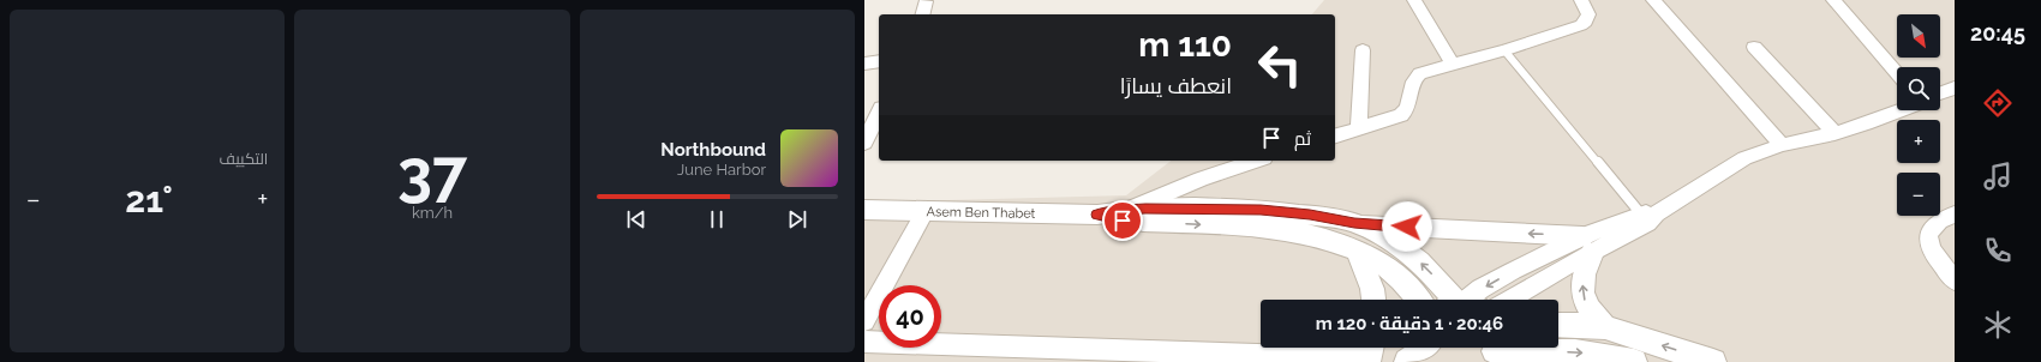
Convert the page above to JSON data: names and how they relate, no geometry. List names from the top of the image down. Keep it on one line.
{"streets":{"street":["Asem Ben Thabet"]},"north":"bottom right","page":{"tabs":"20:45","tile":[["37","km/h"],"التكييف"],"map_buttons":["+","−"],"turn":["110 m","انعطف يسارًا"],"then":"ثم","song":["Northbound","June Harbor"],"heat":["−","21°","+"],"limit":"40","trip":"20:46 · 1 دقيقة · 120 m"}}
